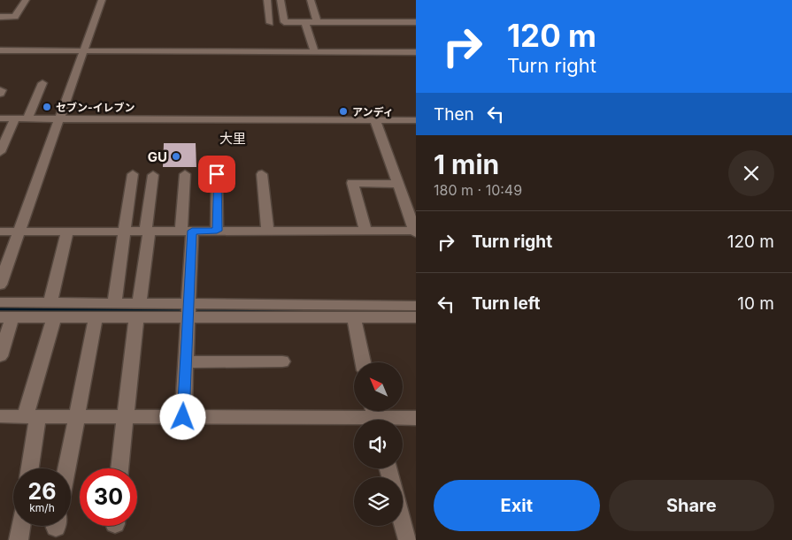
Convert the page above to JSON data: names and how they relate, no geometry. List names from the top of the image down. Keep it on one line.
{"districts":["大里"],"places":["セブン-イレブン","アンディ","GU"],"north":"top left","page":{"turn":["120 m","Turn right"],"then":"Then","heading":["1 min","180 m · 10:49"],"list":[{"name":"Turn right","value":"120 m"},{"name":"Turn left","value":"10 m"}],"speed":"26 km/h","limit":"30","buttons":["Exit","Share"]}}
